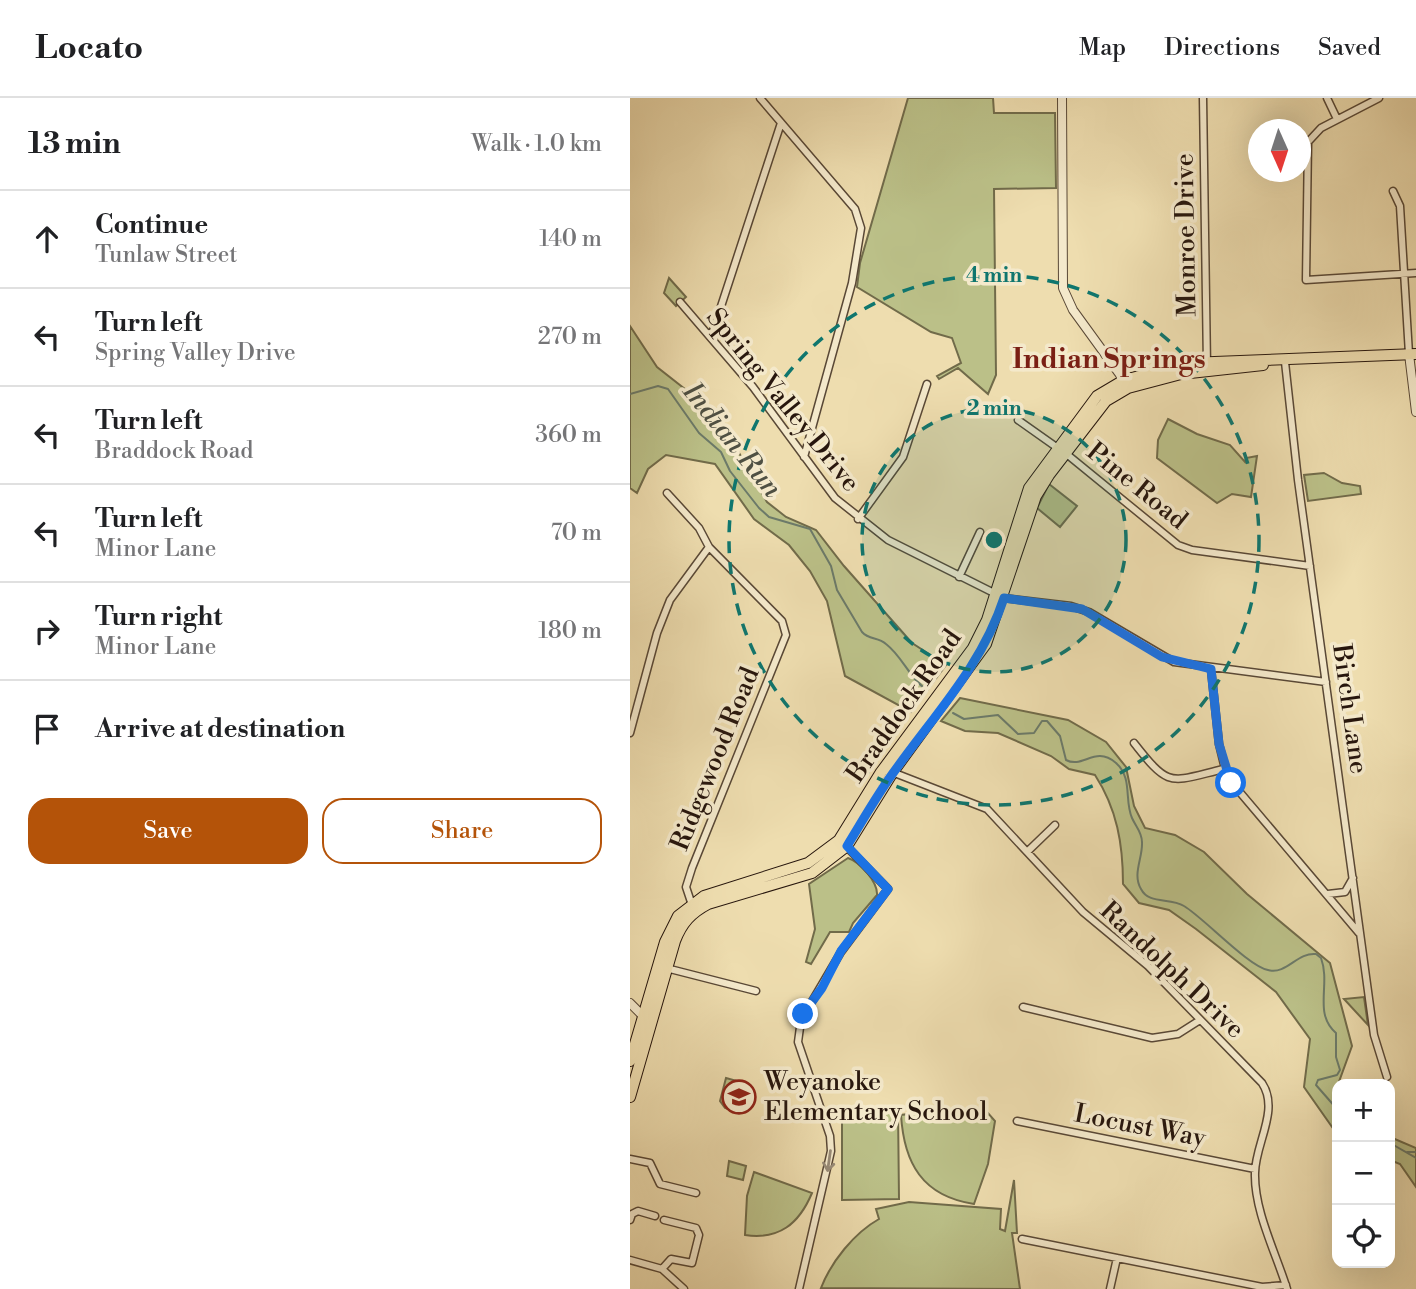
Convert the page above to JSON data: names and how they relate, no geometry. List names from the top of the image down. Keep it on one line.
{"streets":{"main road":["Braddock Road"],"street":["Monroe Drive","Spring Valley Drive","Pine Road","Birch Lane","Ridgewood Road","Randolph Drive","Locust Way"]},"crossings":[["Monroe Drive","Braddock Road"],["Spring Valley Drive","Braddock Road"],["Spring Valley Drive","Birch Lane"],["Pine Road","Braddock Road"],["Pine Road","Birch Lane"],["Braddock Road","Birch Lane"],["Braddock Road","Ridgewood Road"],["Braddock Road","Randolph Drive"],["Randolph Drive","Locust Way"]],"districts":["Indian Springs"],"water":["Indian Run"],"places":{"school or university":["Weyanoke Elementary School"]},"north":"bottom","page":{"header":"Locato","nav":["Map","Directions","Saved"],"heading":["13 min","Walk · 1.0 km"],"list":[["Continue","Tunlaw Street","140 m"],["Turn left","Spring Valley Drive","270 m"],["Turn left","Braddock Road","360 m"],["Turn left","Minor Lane","70 m"],["Turn right","Minor Lane","180 m"],"Arrive at destination"],"buttons":["Save","Share"],"map_buttons":["+","−"]},"rings":["4 min","2 min"]}
